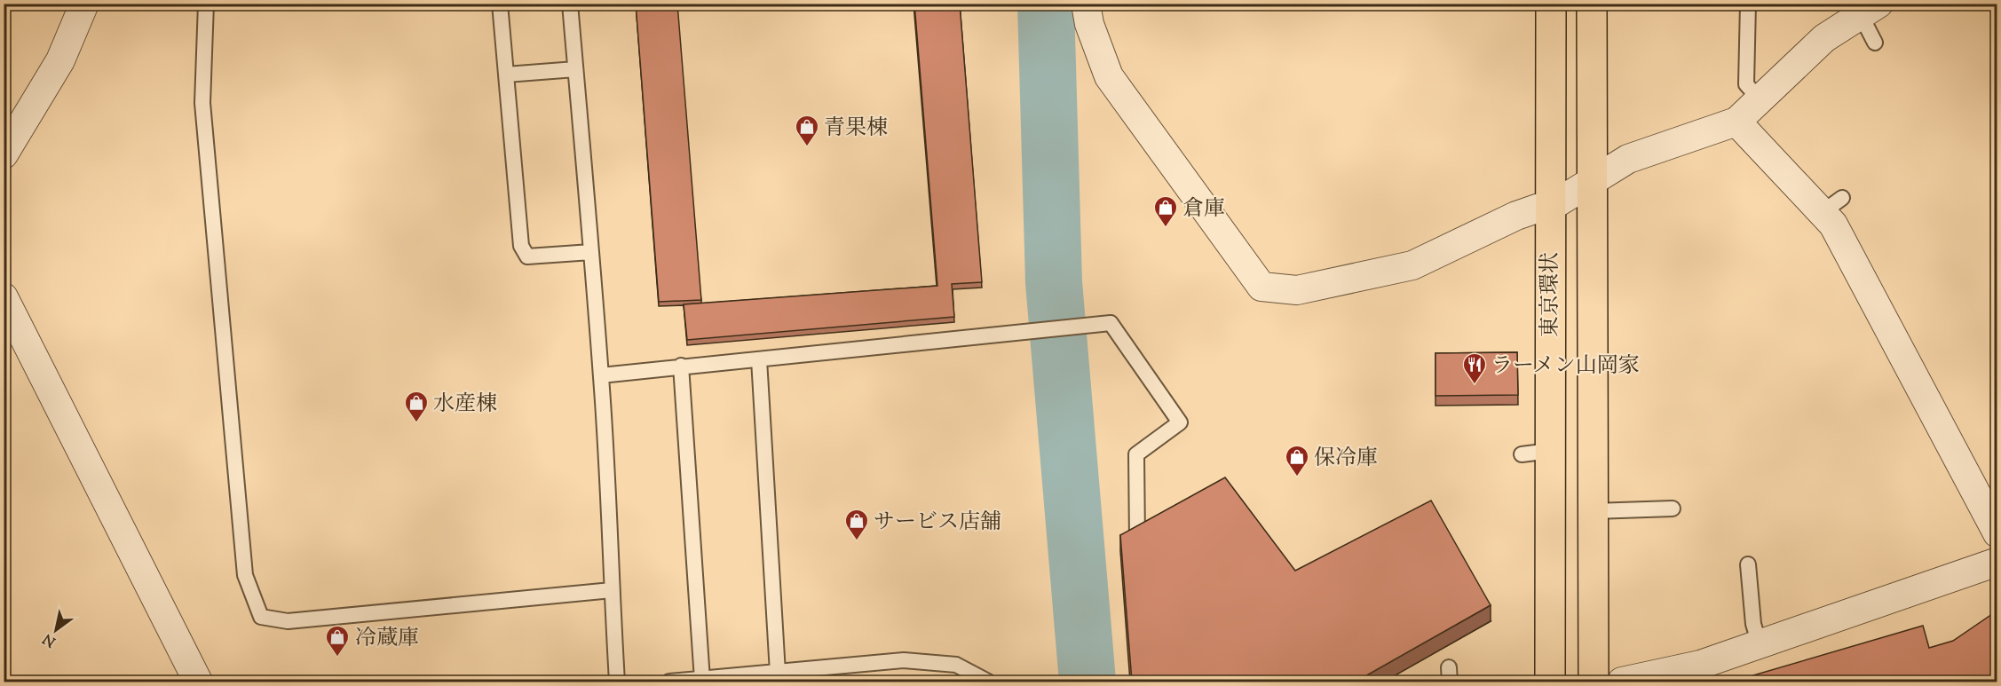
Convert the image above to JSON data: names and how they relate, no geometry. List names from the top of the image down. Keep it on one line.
{"streets":{"highway":["東京環状"]},"places":{"shop":["青果棟","倉庫","水産棟","保冷庫","サービス店舗","冷蔵庫"],"restaurant":["ラーメン山岡家"]},"north":"bottom left"}
